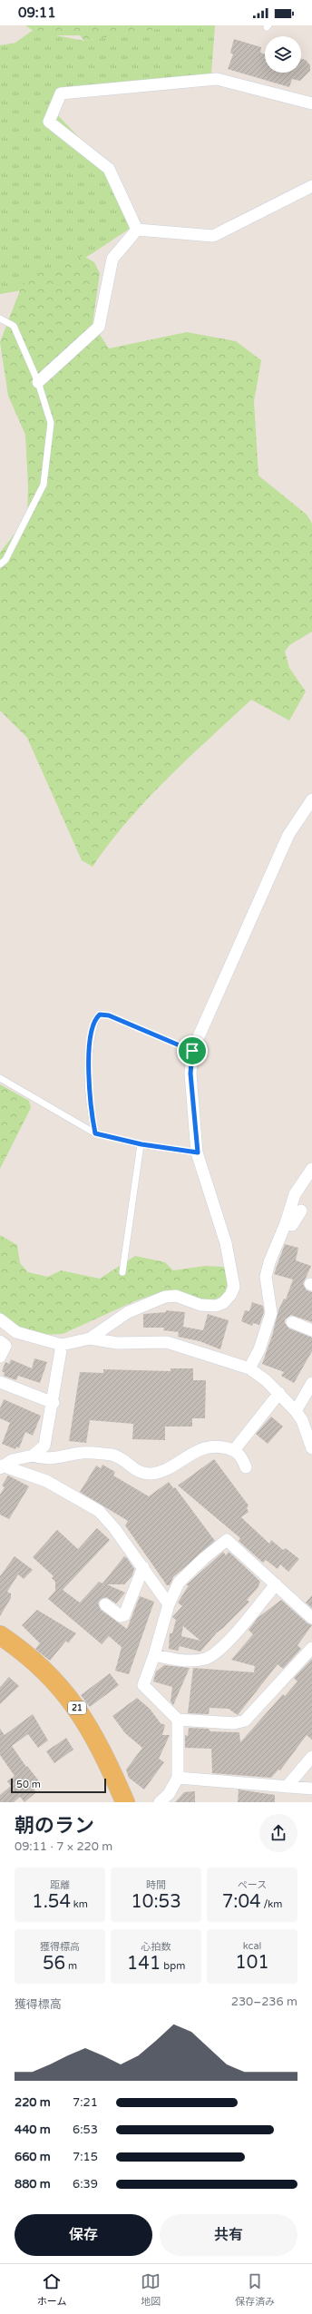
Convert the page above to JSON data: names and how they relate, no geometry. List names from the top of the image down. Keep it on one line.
{"streets":{"main road":["21"]},"scale_bar":"50 m","page":{"status":"09:11","scale":"50 m","heading":["朝のラン","09:11 · 7 × 220 m"],"stats":[["距離","1.54 km"],["時間","10:53"],["ペース","7:04 /km"],["獲得標高","56 m"],["心拍数","141 bpm"],["kcal","101"]],"chart":["獲得標高","230–236 m"],"list":[{"name":"220 m","note":"7:21"},{"name":"440 m","note":"6:53"},{"name":"660 m","note":"7:15"},{"name":"880 m","note":"6:39"}],"buttons":["保存","共有"],"tabs":["ホーム","地図","保存済み"]}}
